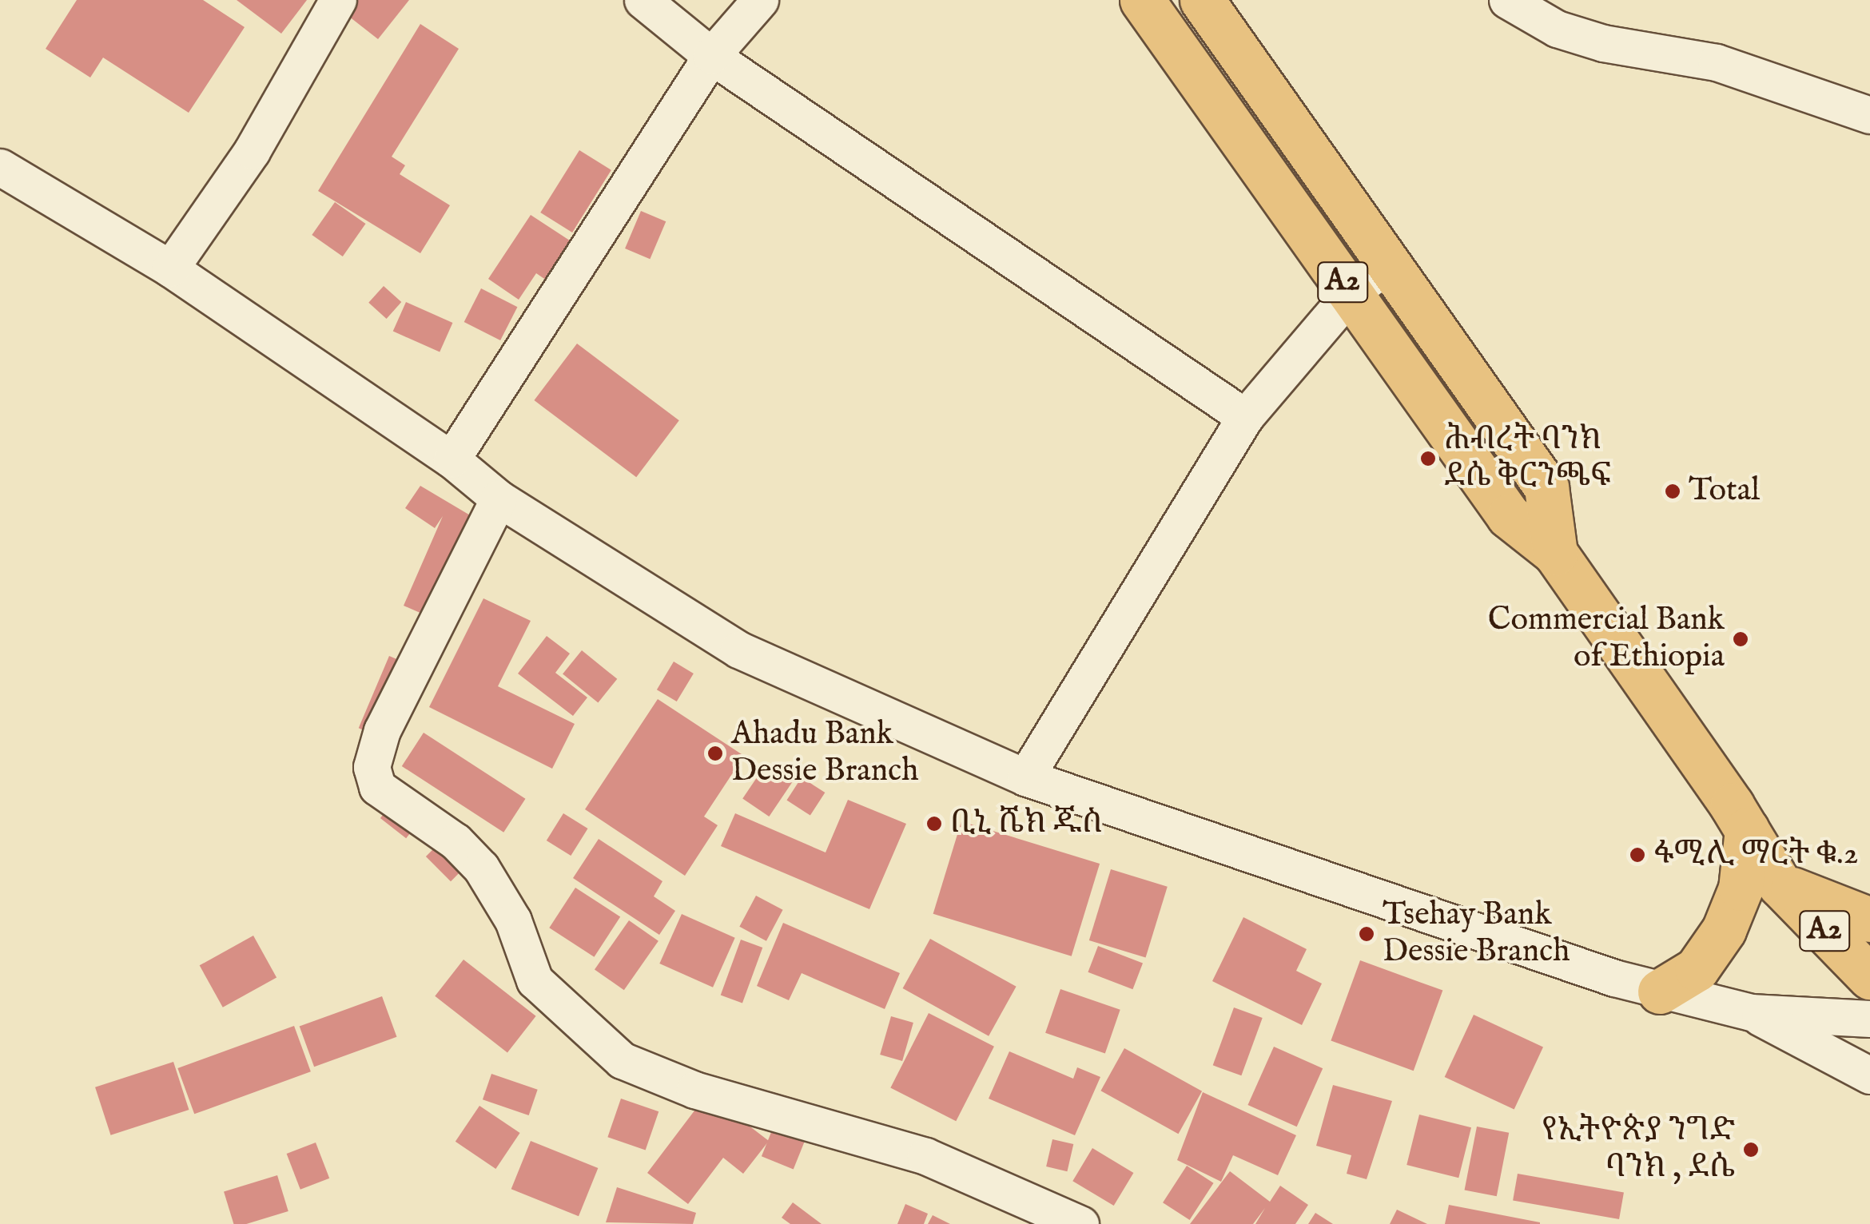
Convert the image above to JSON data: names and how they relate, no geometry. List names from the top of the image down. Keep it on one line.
{"streets":{"highway":["A2"]},"places":["ሕብረት ባንክ ደሴ ቅርንጫፍ","Total","Commercial Bank of Ethiopia","Ahadu Bank Dessie Branch","ቢኒ ሼክ ጁስ","ፋሚሊ ማርት ቁ.2","Tsehay Bank Dessie Branch","የኢትዮጵያ ንግድ ባንክ , ደሴ"]}
